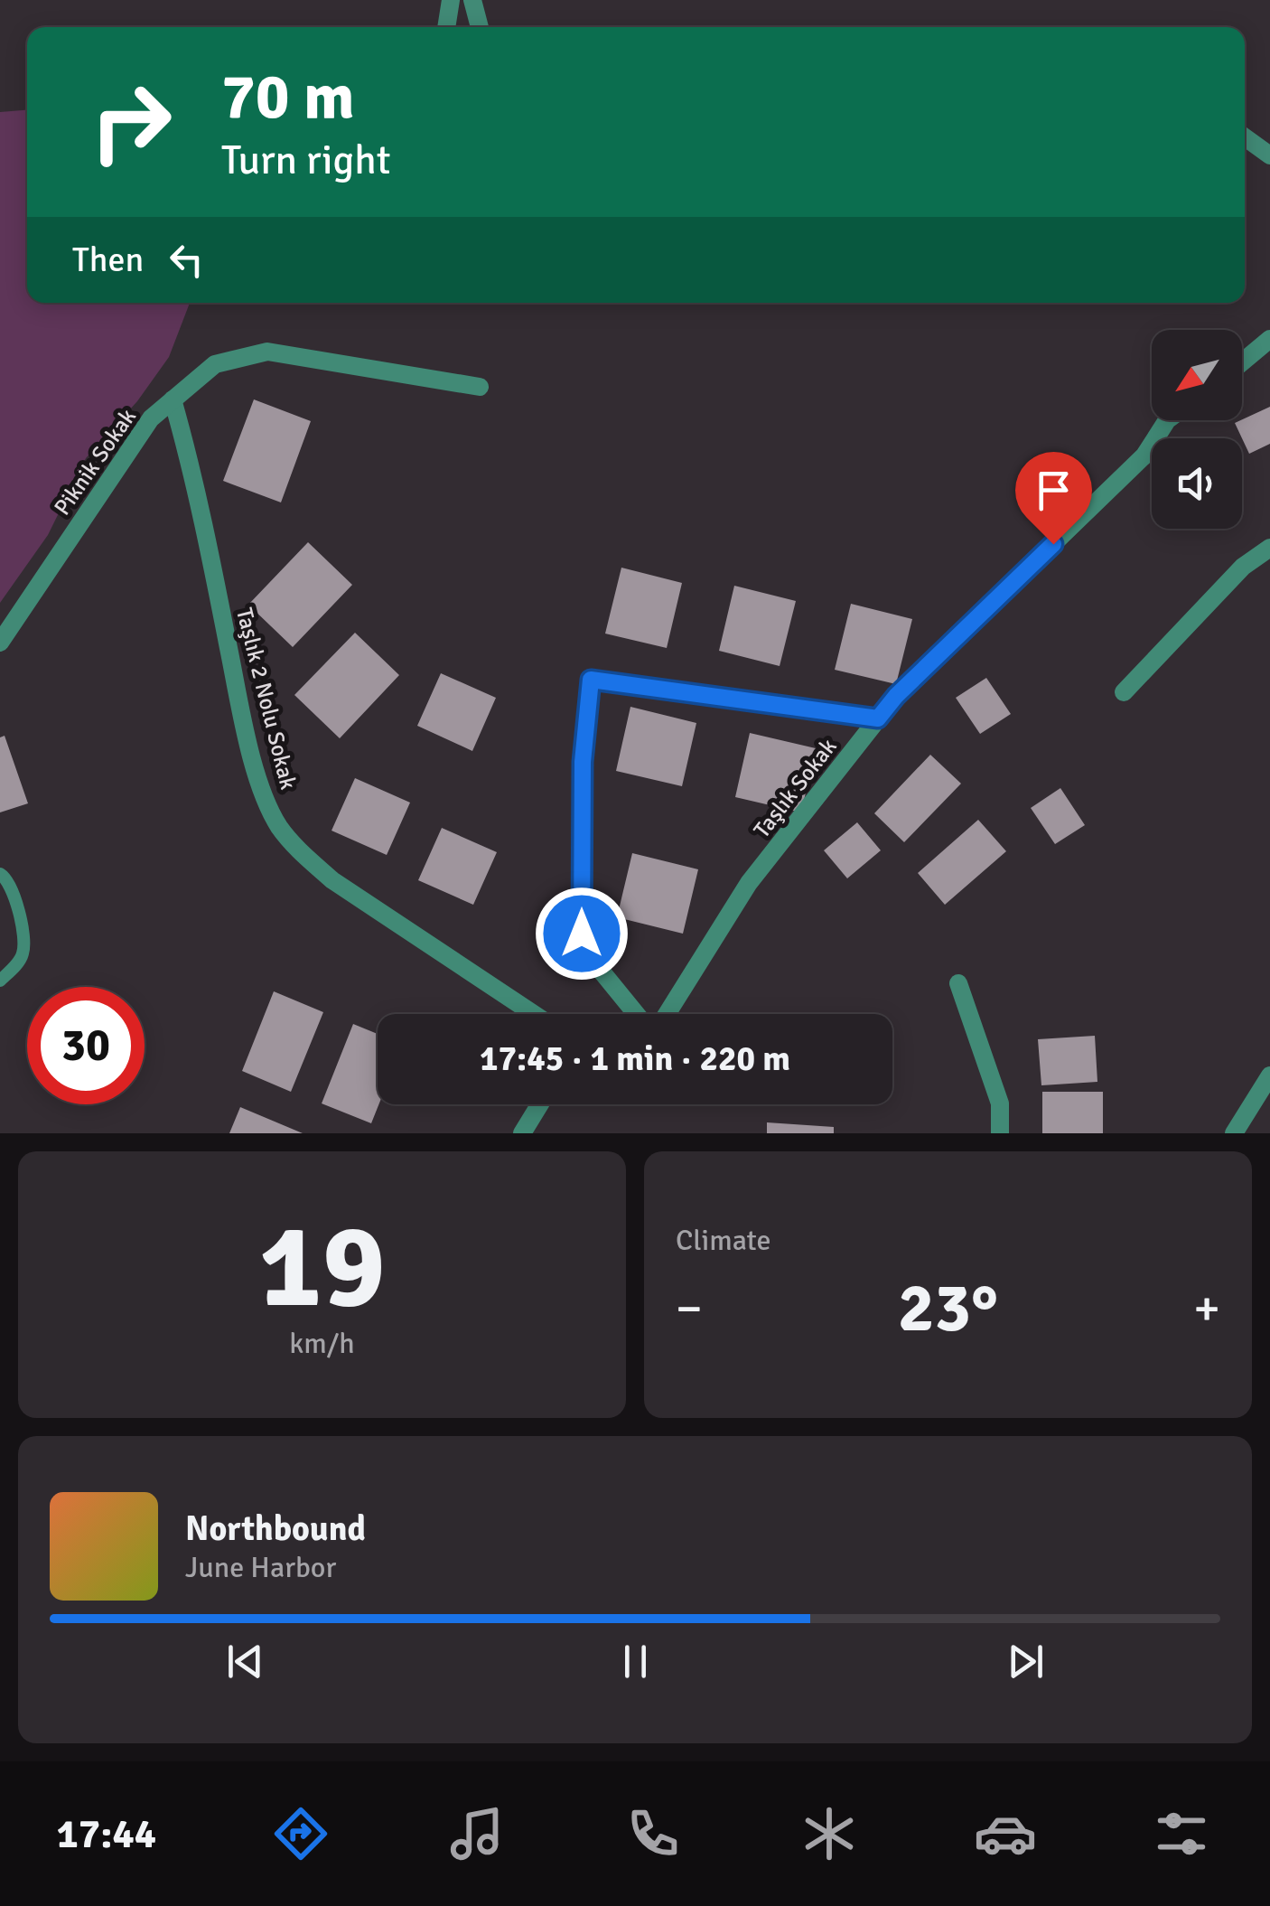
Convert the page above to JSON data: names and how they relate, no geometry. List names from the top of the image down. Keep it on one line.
{"streets":{"street":["Piknik Sokak","Taşlık 2 Nolu Sokak","Taşlık Sokak"]},"crossings":[["Piknik Sokak","Taşlık 2 Nolu Sokak"]],"north":"bottom left","page":{"turn":["70 m","Turn right"],"then":"Then","limit":"30","trip":"17:45 · 1 min · 220 m","tile":[["19","km/h"],"Climate"],"heat":["−","23°","+"],"song":["Northbound","June Harbor"],"tabs":"17:44"}}
